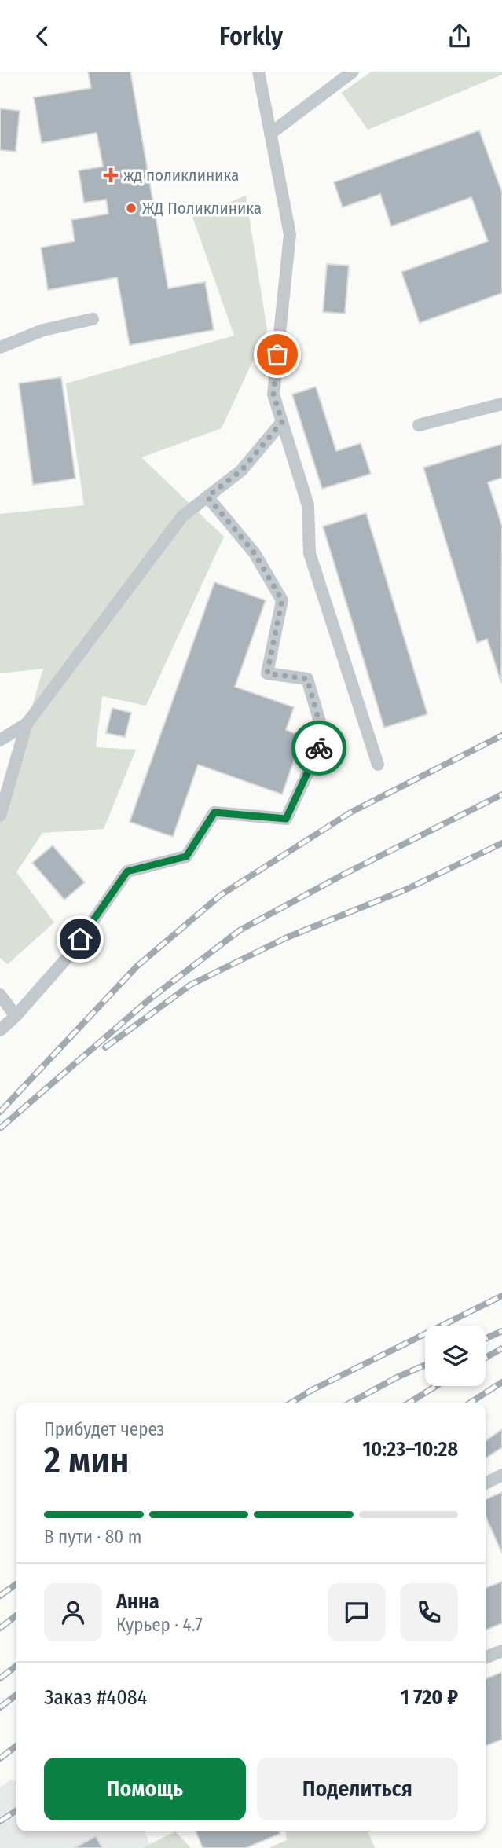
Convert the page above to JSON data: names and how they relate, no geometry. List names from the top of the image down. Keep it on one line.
{"places":{"health":["жд поликлиника"],"other":["ЖД Поликлиника"]},"page":{"header":"Forkly","heading":["2 мин","Прибудет через","10:23–10:28"],"panel":["Анна","Курьер · 4.7","Заказ #4084","1 720 ₽"],"bar":"В пути · 80 m","buttons":["Помощь","Поделиться"]}}
